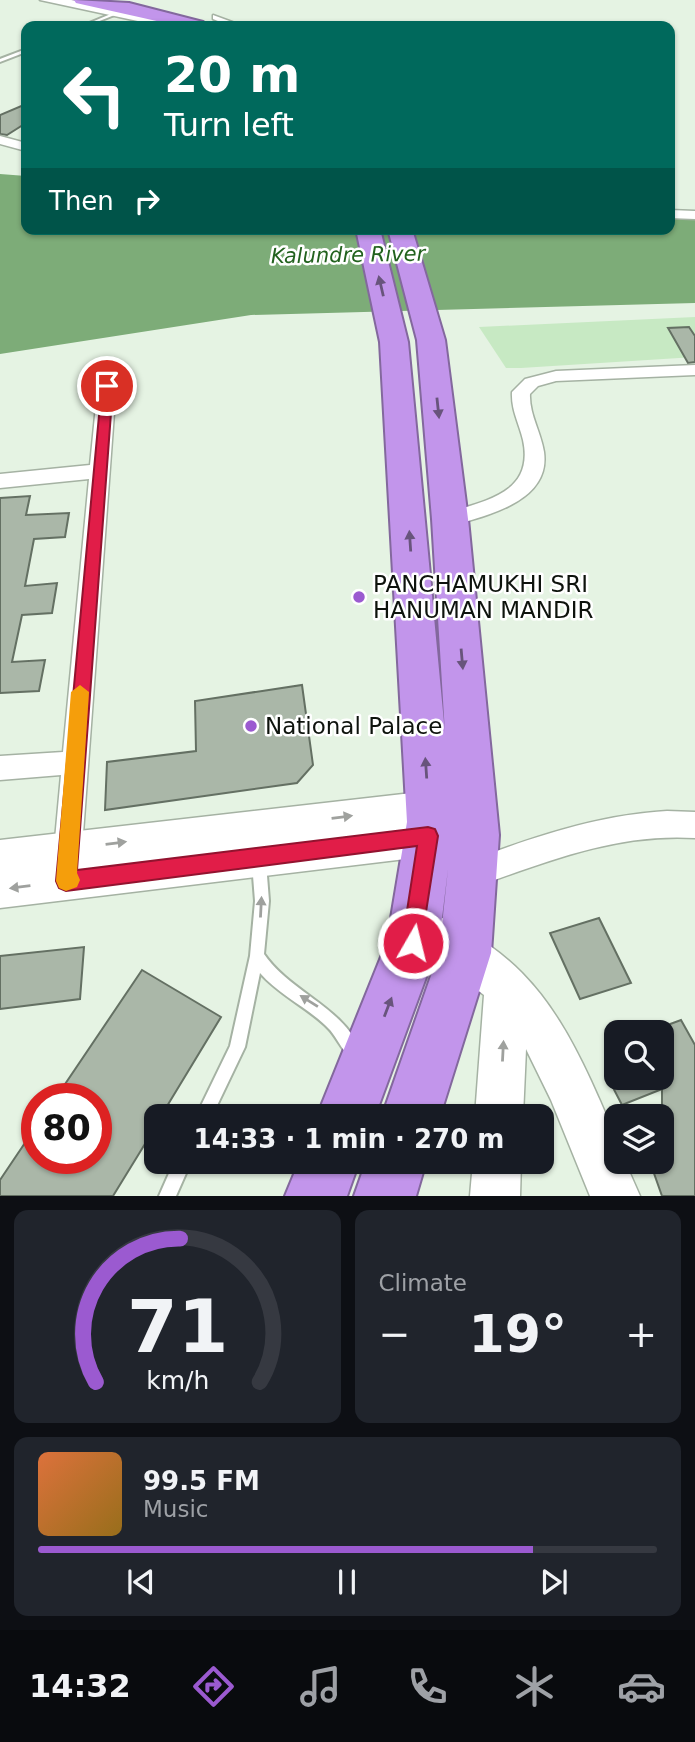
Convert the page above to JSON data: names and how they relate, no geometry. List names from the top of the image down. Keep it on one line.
{"water":["Kalundre River"],"places":["PANCHAMUKHI SRI HANUMAN MANDIR","National Palace"],"page":{"turn":["20 m","Turn left"],"then":"Then","limit":"80","trip":"14:33 · 1 min · 270 m","tile":"Climate","heat":["−","19°","+"],"song":["99.5 FM","Music"],"tabs":"14:32","gauge":["71","km/h"]}}
